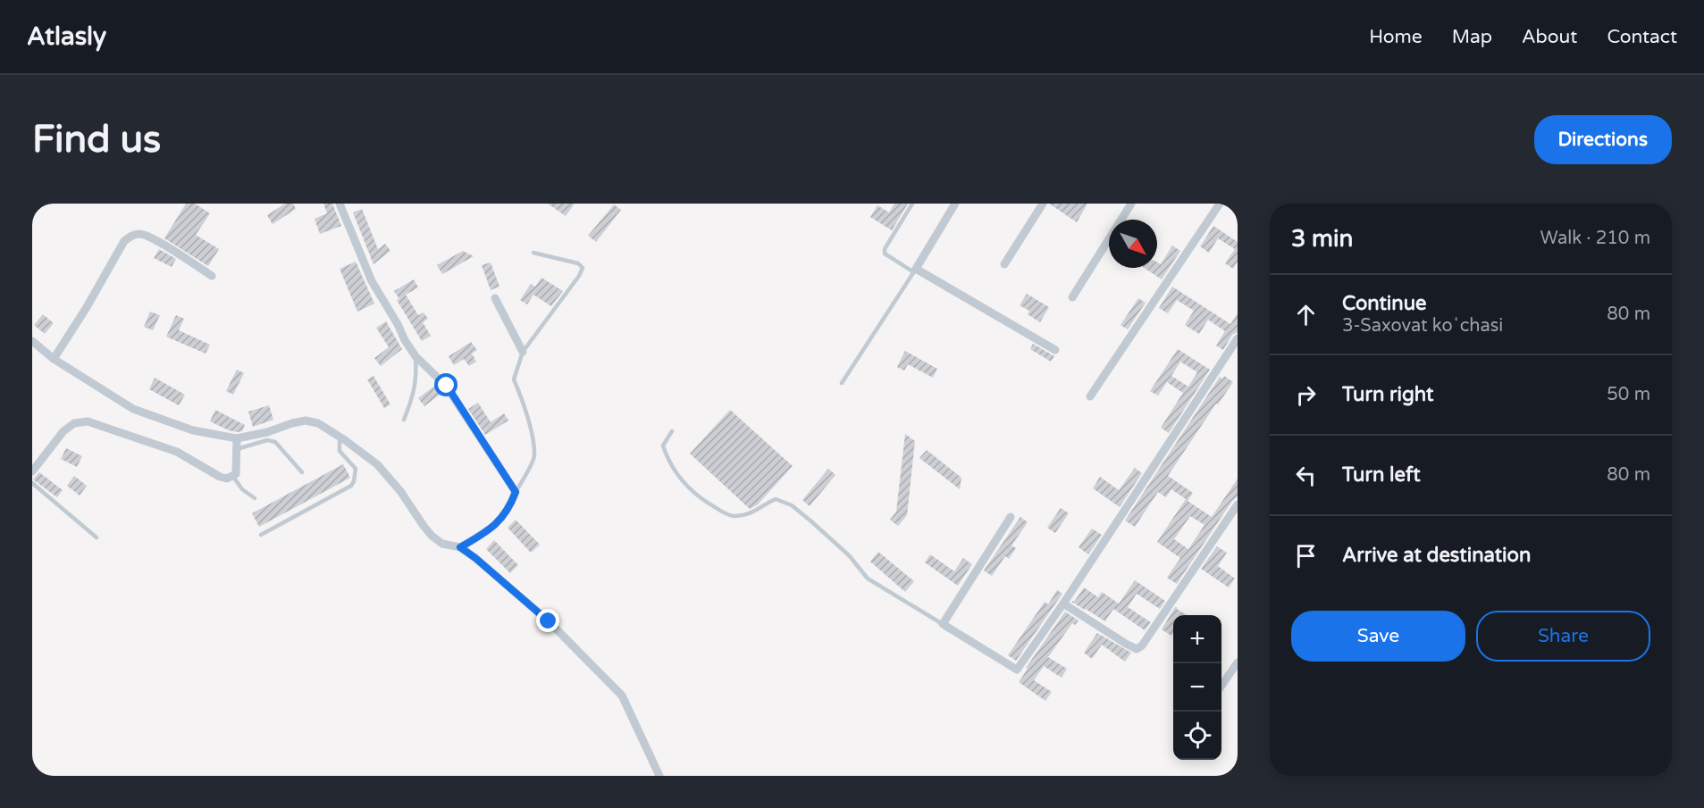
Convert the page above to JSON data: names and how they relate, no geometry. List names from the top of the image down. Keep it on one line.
{"north":"bottom right","page":{"header":"Atlasly","nav":["Home","Map","About","Contact"],"buttons":["Directions",["Save","Share"]],"title":"Find us","heading":["3 min","Walk · 210 m"],"list":[["Continue","3-Saxovat koʻchasi","80 m"],["Turn right","50 m"],["Turn left","80 m"],"Arrive at destination"],"map_buttons":["+","−"]}}
